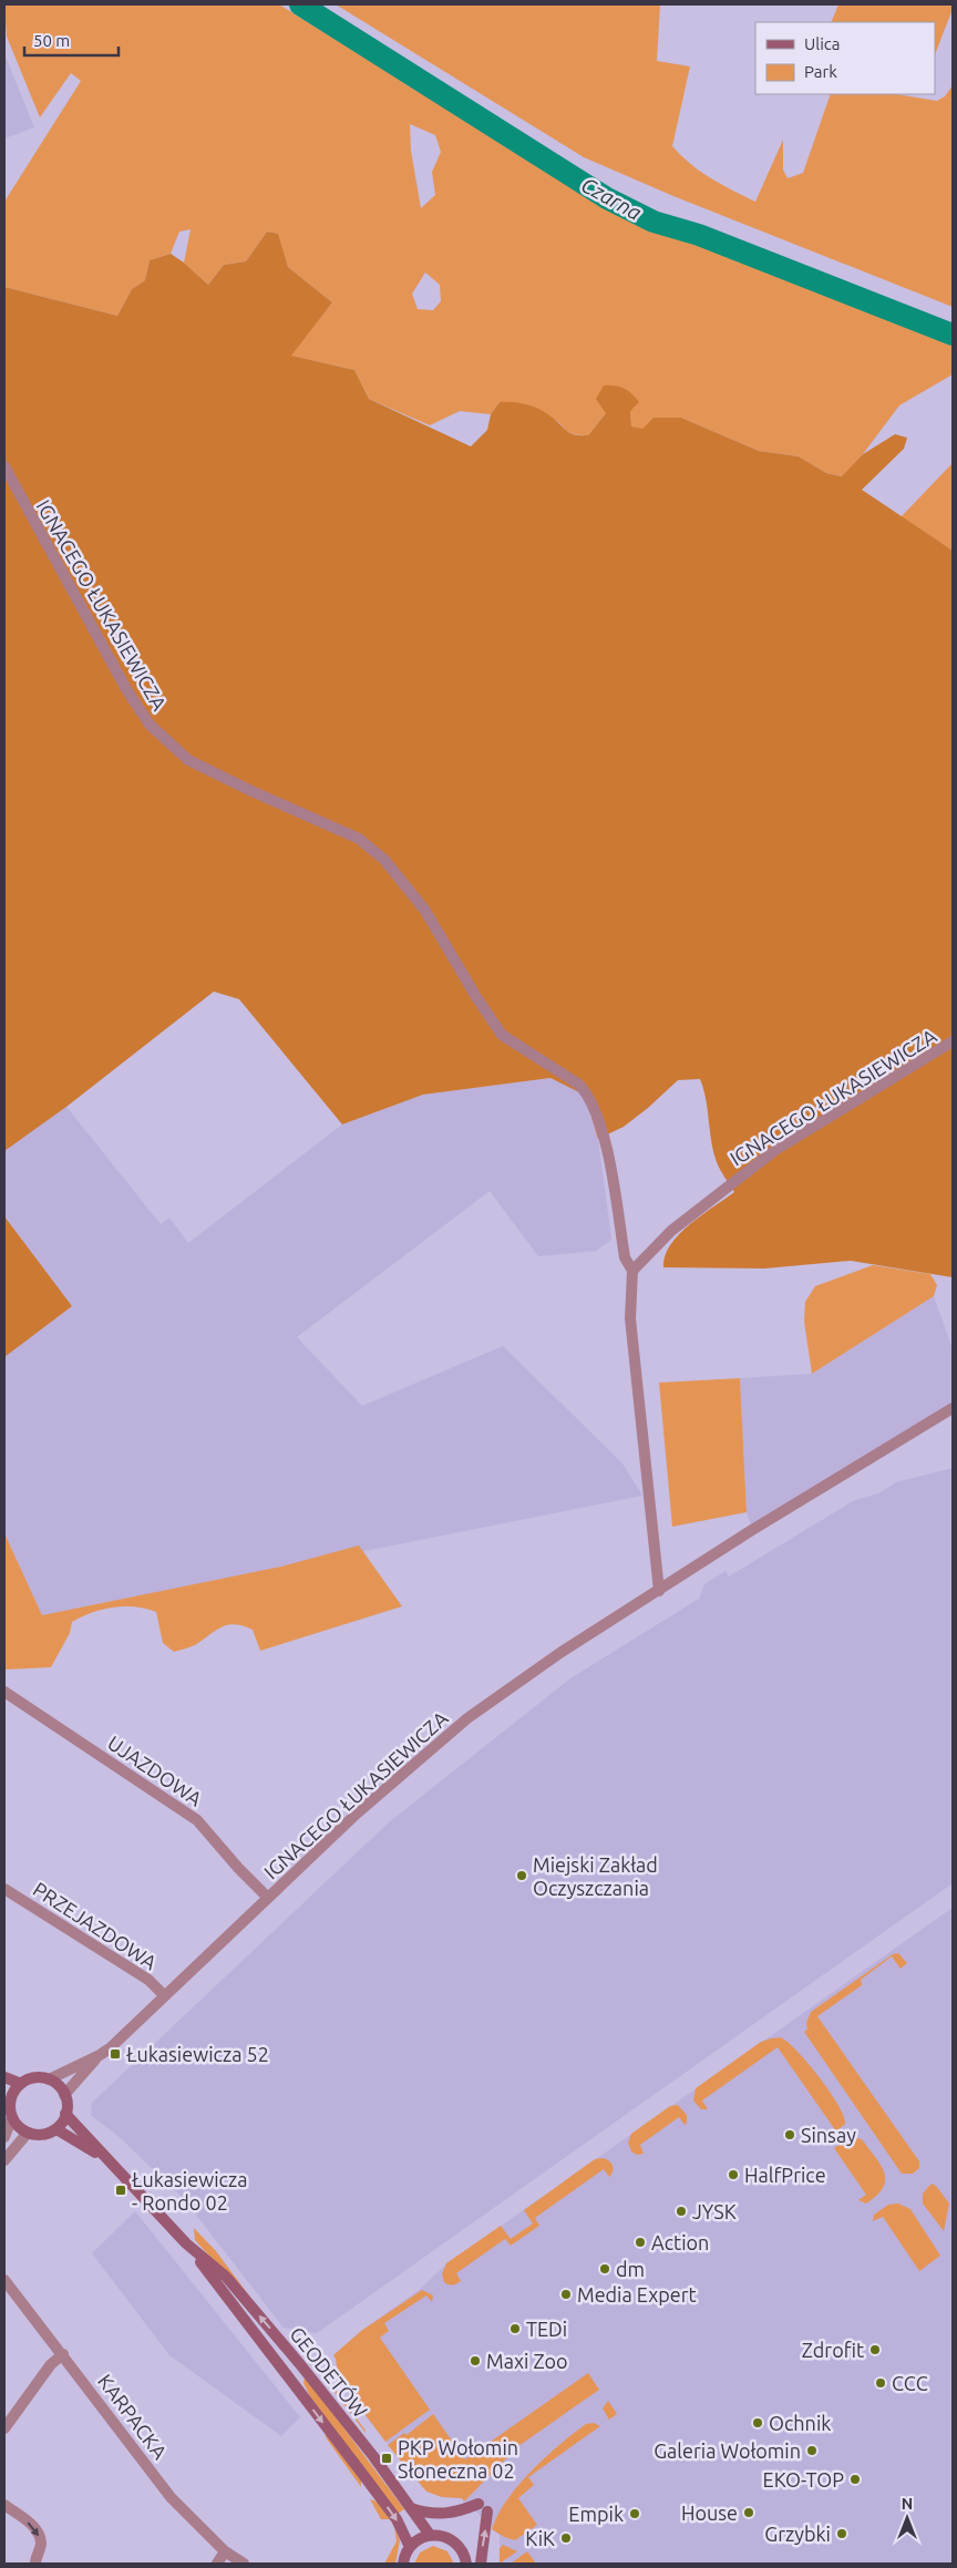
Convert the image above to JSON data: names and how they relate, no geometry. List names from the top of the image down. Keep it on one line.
{"streets":{"main road":["GEODETÓW"],"street":["IGNACEGO ŁUKASIEWICZA","UJAZDOWA","PRZEJAZDOWA","KARPACKA"]},"crossings":[["IGNACEGO ŁUKASIEWICZA","UJAZDOWA"],["IGNACEGO ŁUKASIEWICZA","PRZEJAZDOWA"],["IGNACEGO ŁUKASIEWICZA","GEODETÓW"]],"water":["Czarna"],"places":{"other":["Miejski Zakład Oczyszczania","Sinsay","HalfPrice","JYSK","Action","dm","Media Expert","TEDi","Zdrofit","Maxi Zoo","CCC","Ochnik","Galeria Wołomin","EKO-TOP","House","Empik","Grzybki","KiK"],"transit":["Łukasiewicza 52","Łukasiewicza - Rondo 02","PKP Wołomin Słoneczna 02"]},"legend":["Ulica","Park"],"scale_bar":"50 m","north":"top"}
